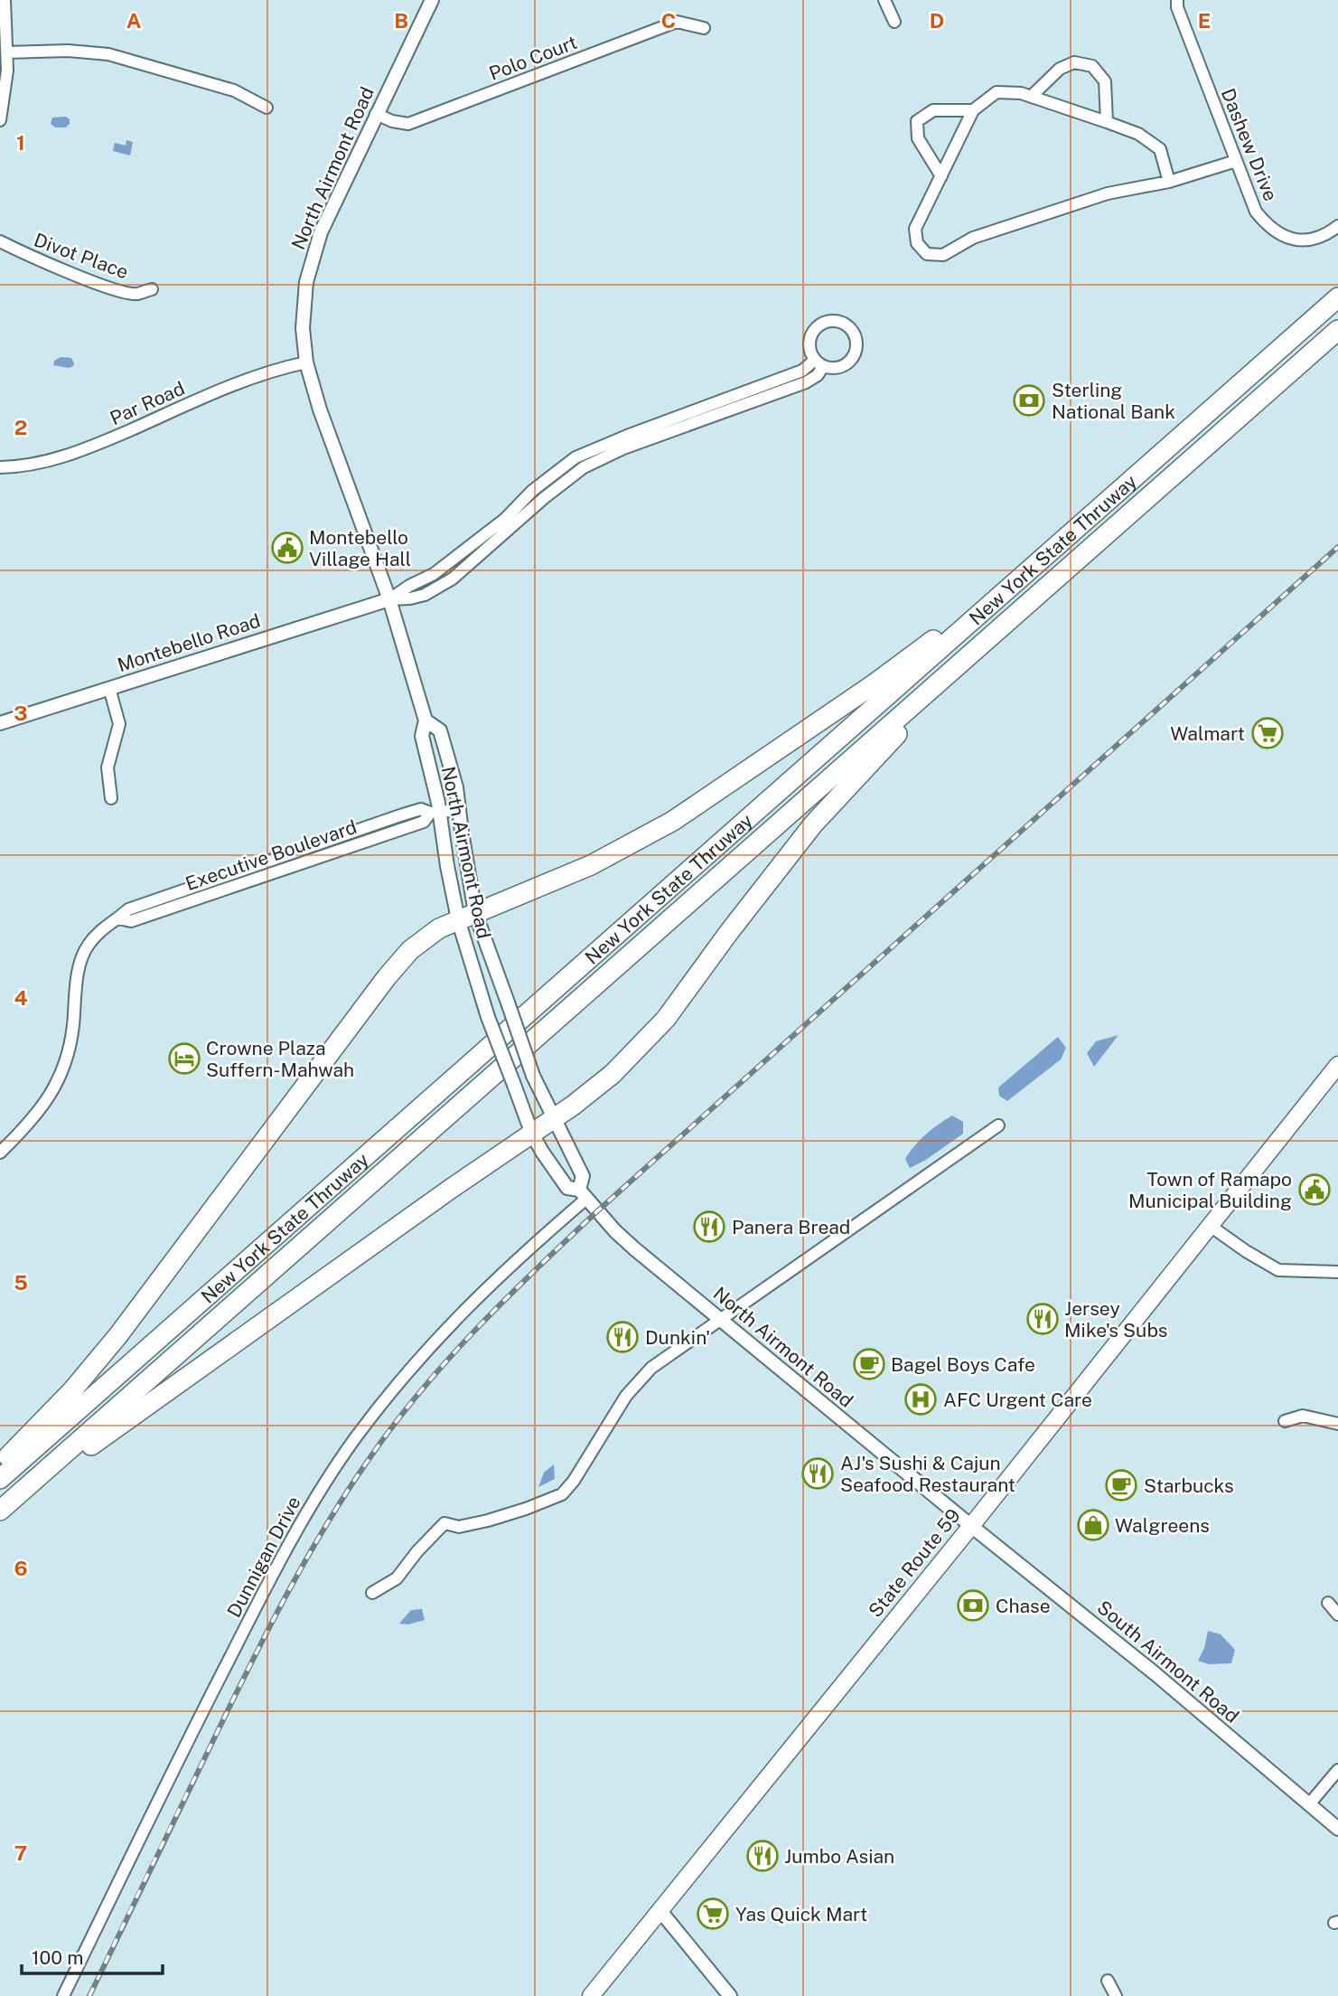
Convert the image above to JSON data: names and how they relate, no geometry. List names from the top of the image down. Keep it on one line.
{"streets":{"highway":["New York State Thruway"],"main road":["State Route 59"],"street":["Polo Court","Dashew Drive","North Airmont Road","Divot Place","Par Road","Montebello Road","Executive Boulevard","Dunnigan Drive","South Airmont Road"]},"crossings":[["Polo Court","North Airmont Road"],["North Airmont Road","Par Road"],["North Airmont Road","Montebello Road"],["North Airmont Road","Executive Boulevard"],["North Airmont Road","Dunnigan Drive"],["North Airmont Road","State Route 59"],["North Airmont Road","South Airmont Road"],["State Route 59","South Airmont Road"]],"places":{"bank":["Sterling National Bank","Chase"],"public building":["Montebello Village Hall","Town of Ramapo Municipal Building"],"supermarket":["Walmart","Yas Quick Mart"],"hotel":["Crowne Plaza Suffern-Mahwah"],"restaurant":["Panera Bread","Jersey Mike's Subs","Dunkin'","AJ's Sushi & Cajun Seafood Restaurant","Jumbo Asian"],"cafe":["Bagel Boys Cafe","Starbucks"],"hospital":["AFC Urgent Care"],"shop":["Walgreens"]},"scale_bar":"100 m","grid":{"columns":["A","B","C","D","E"],"rows":["1","2","3","4","5","6","7"]}}
